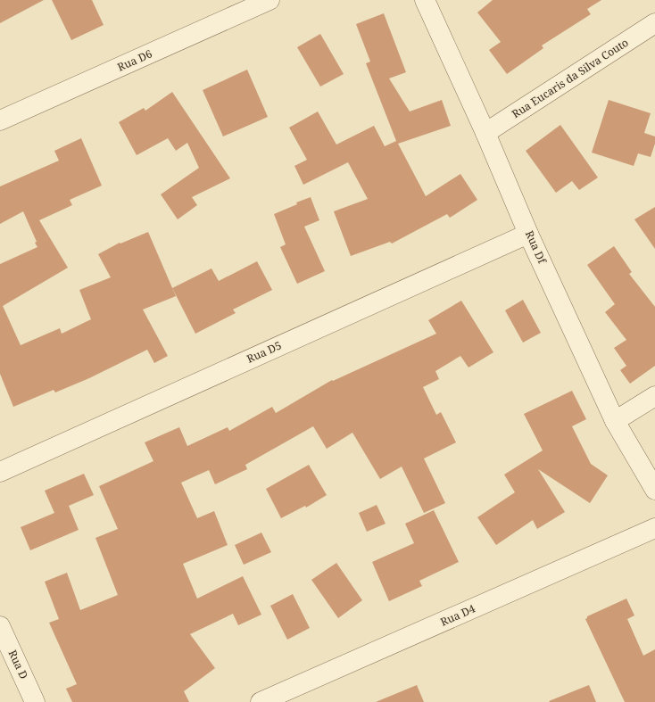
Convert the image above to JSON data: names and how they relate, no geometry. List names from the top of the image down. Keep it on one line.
{"streets":{"street":["Rua D6","Rua Eucaris da Silva Couto","Rua Df","Rua D5","Rua D4","Rua D"]},"crossings":[["Rua Eucaris da Silva Couto","Rua Df"],["Rua Df","Rua D5"]]}
